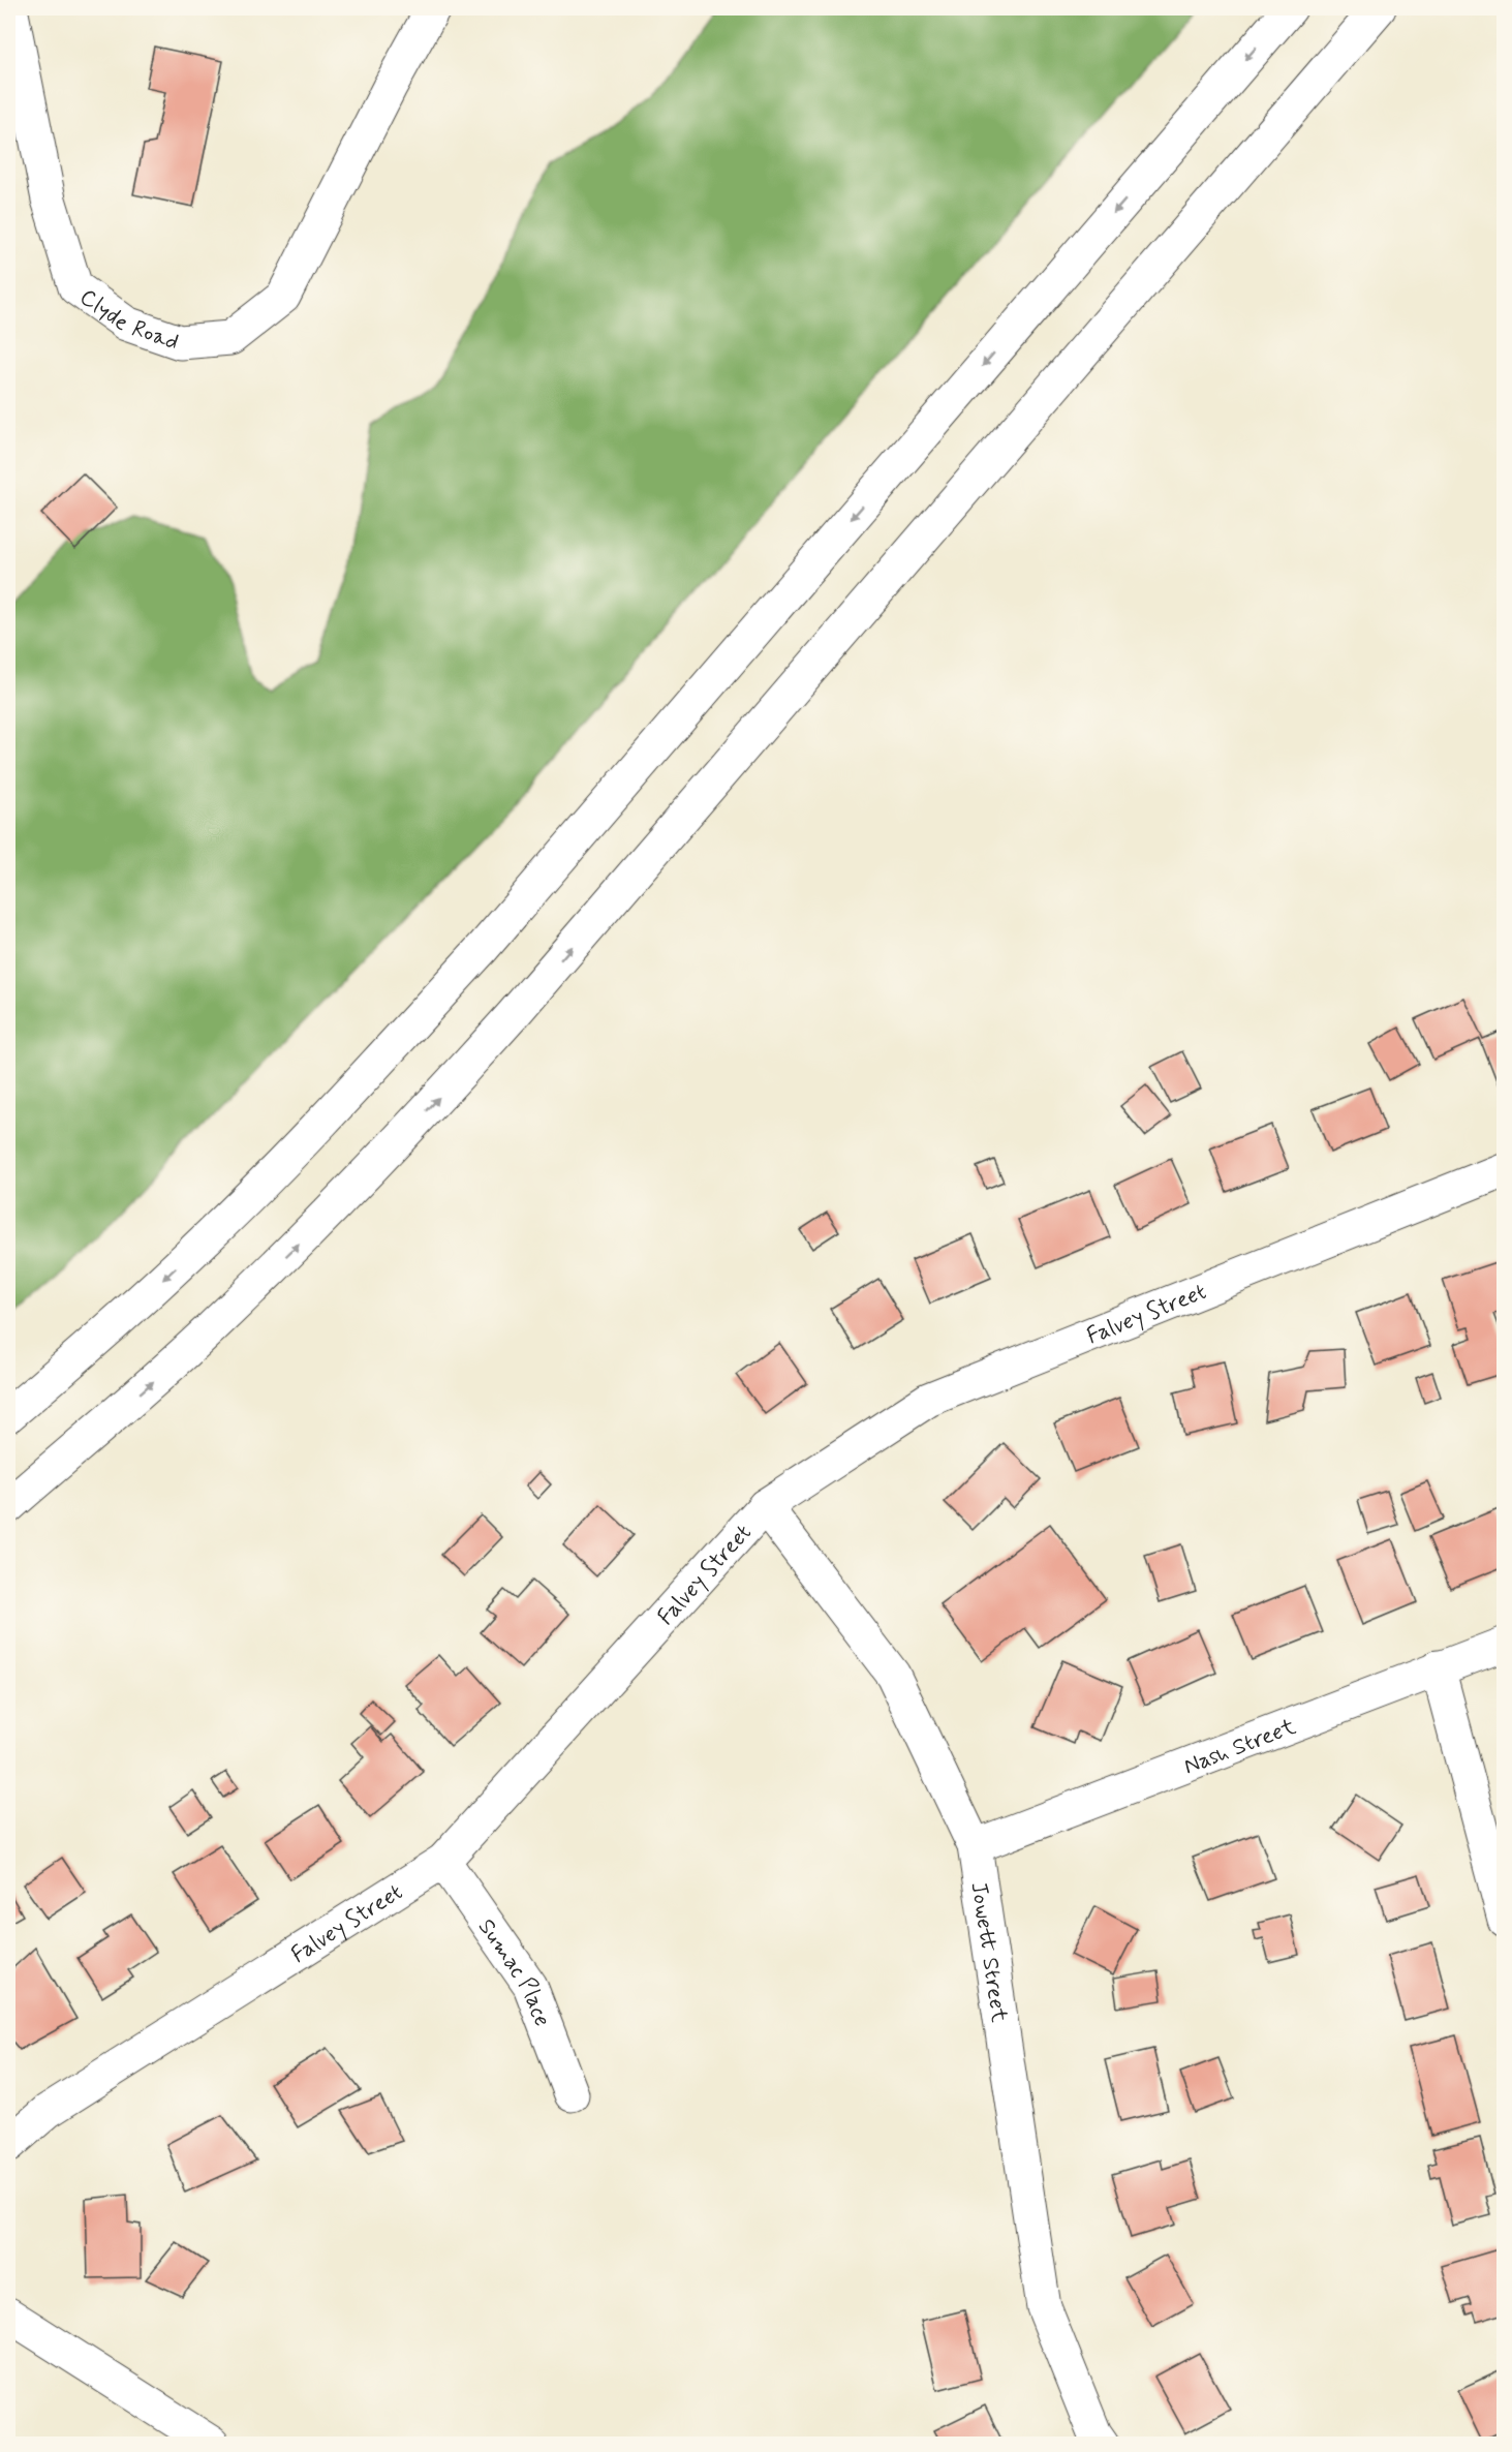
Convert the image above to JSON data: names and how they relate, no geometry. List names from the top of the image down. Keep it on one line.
{"streets":{"main road":["Clyde Road","Falvey Street","Nash Street","Jowett Street","Sumac Place"]},"crossings":[["Falvey Street","Jowett Street"],["Falvey Street","Sumac Place"],["Nash Street","Jowett Street"]]}
